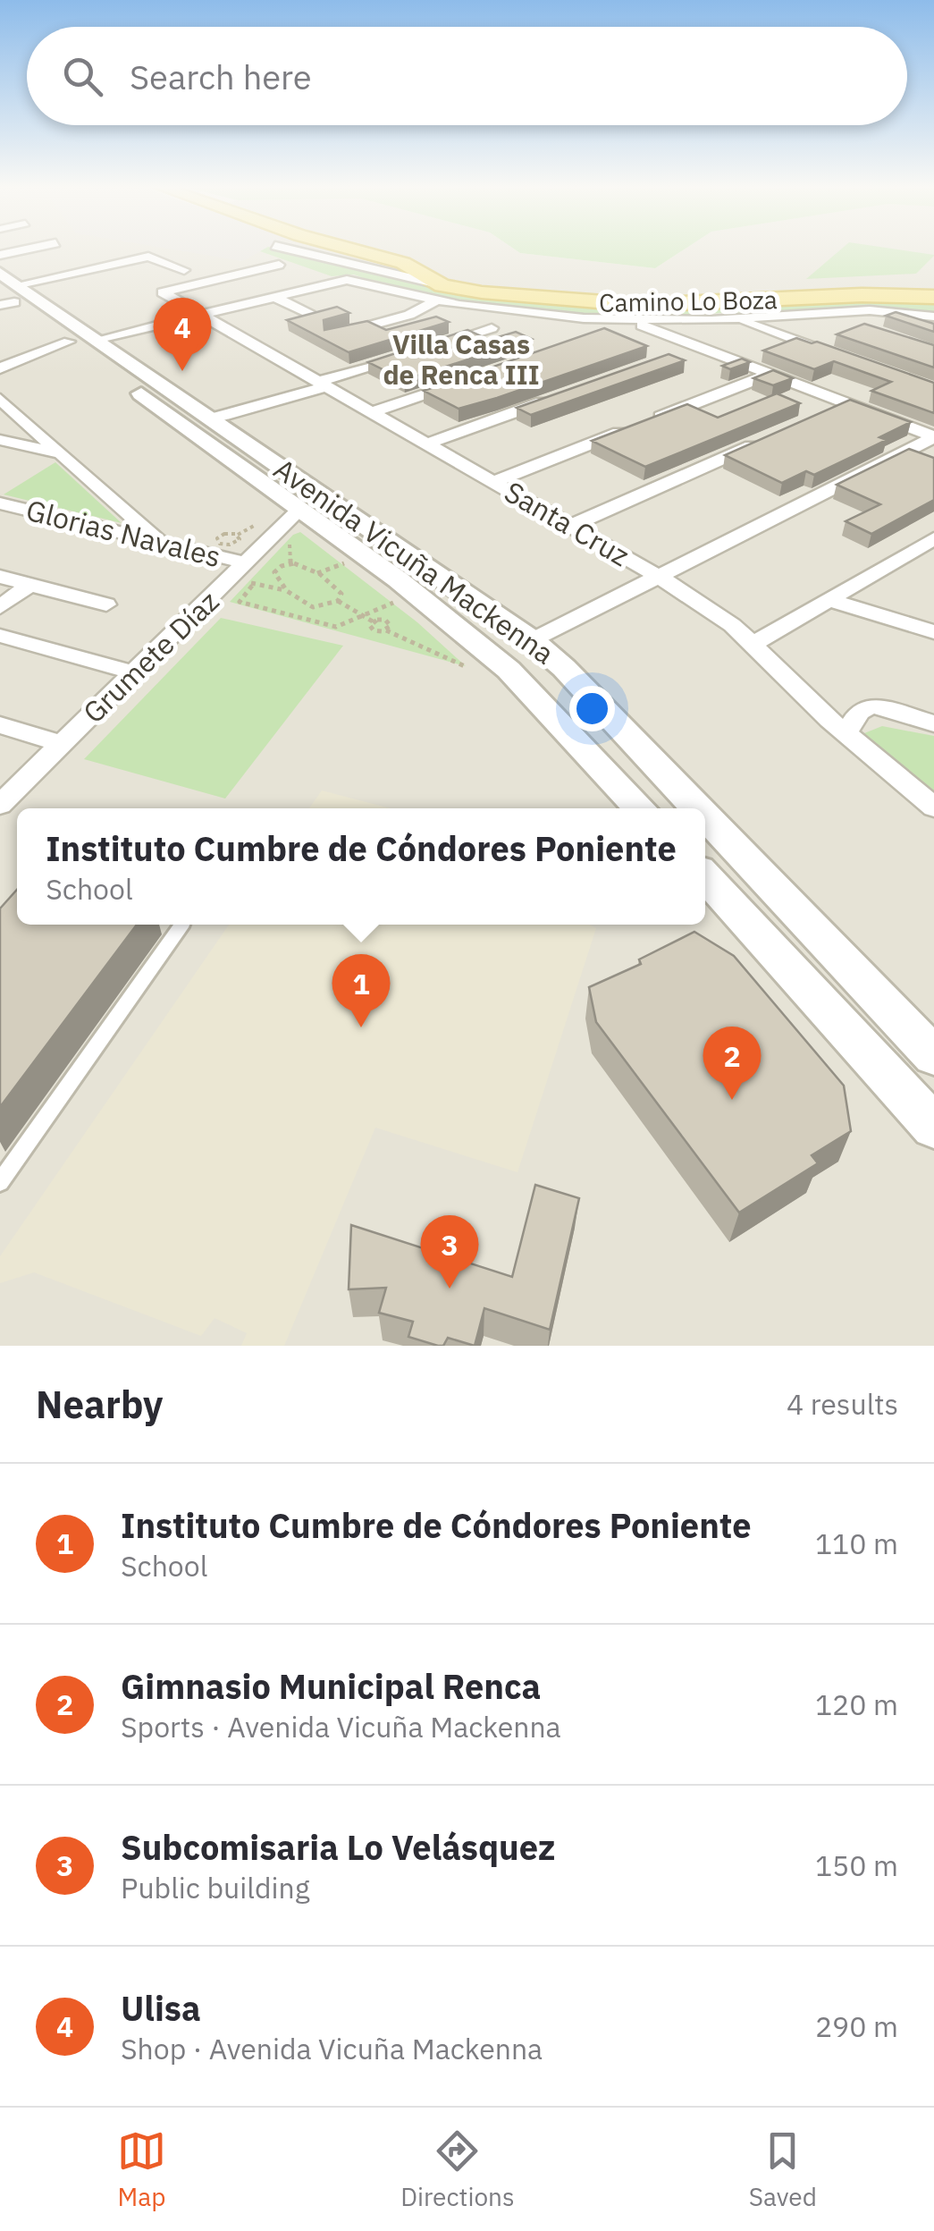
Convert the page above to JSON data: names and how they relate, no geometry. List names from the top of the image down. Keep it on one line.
{"streets":{"main road":["Camino Lo Boza"],"street":["Santa Cruz","Glorias Navales","Avenida Vicuña Mackenna","Grumete Díaz"]},"crossings":[["Glorias Navales","Grumete Díaz"],["Avenida Vicuña Mackenna","Grumete Díaz"]],"districts":["Villa Casas de Renca III"],"page":{"search":"Search here","pins":["4","1","2","3"],"popup":["Instituto Cumbre de Cóndores Poniente","School"],"heading":["Nearby","4 results"],"list":[{"mark":"1","name":"Instituto Cumbre de Cóndores Poniente","note":"School","value":"110 m"},{"mark":"2","name":"Gimnasio Municipal Renca","note":"Sports · Avenida Vicuña Mackenna","value":"120 m"},{"mark":"3","name":"Subcomisaria Lo Velásquez","note":"Public building","value":"150 m"},{"mark":"4","name":"Ulisa","note":"Shop · Avenida Vicuña Mackenna","value":"290 m"}],"nav":["Map","Directions","Saved"]}}
